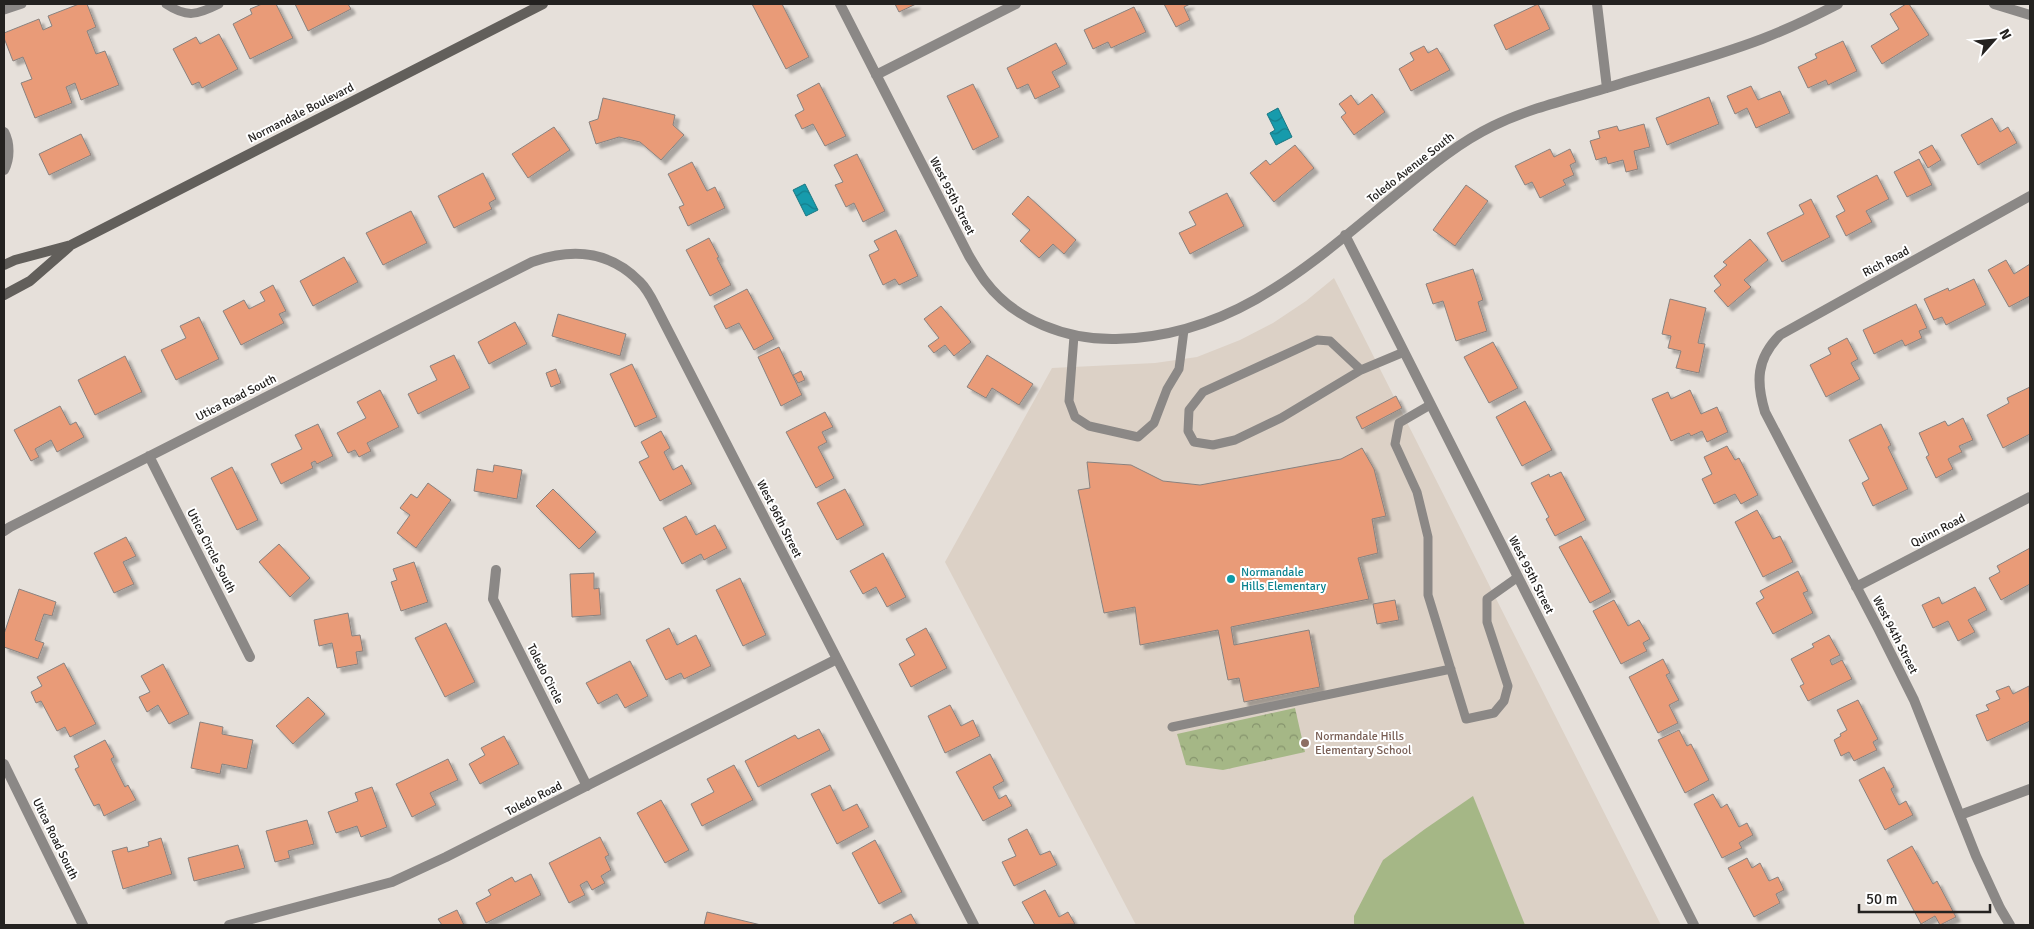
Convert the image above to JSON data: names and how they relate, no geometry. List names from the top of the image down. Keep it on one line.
{"streets":{"main road":["Normandale Boulevard"],"street":["Toledo Avenue South","West 95th Street","Rich Road","Utica Road South","West 96th Street","Quinn Road","Utica Circle South","West 94th Street","Toledo Circle","Toledo Road"]},"crossings":[["Toledo Avenue South","West 95th Street"],["Rich Road","West 94th Street"],["Utica Road South","West 96th Street"],["Utica Road South","Utica Circle South"],["West 96th Street","Toledo Road"],["Quinn Road","West 94th Street"],["Toledo Circle","Toledo Road"]],"places":["Normandale Hills Elementary","Normandale Hills Elementary School"],"scale_bar":"50 m","north":"top right"}
